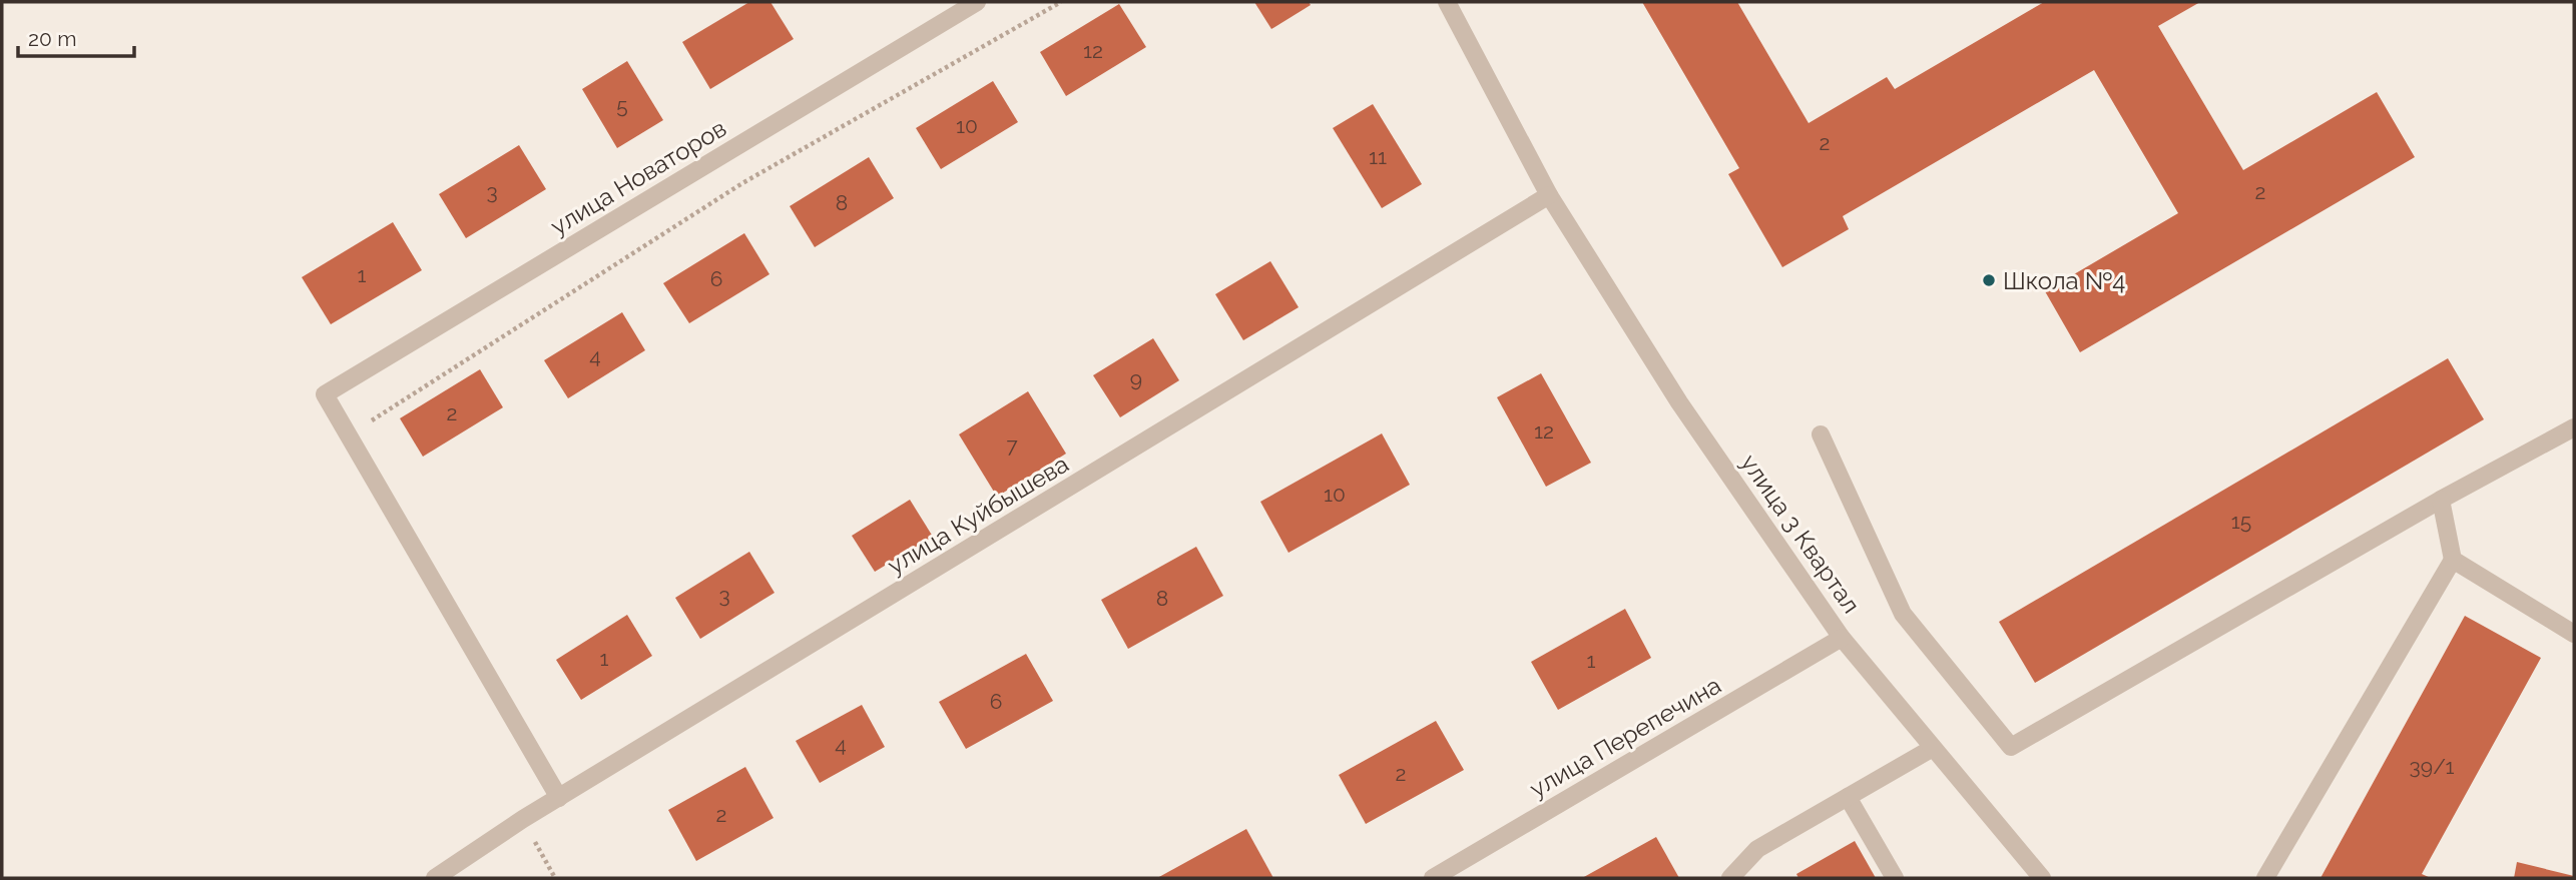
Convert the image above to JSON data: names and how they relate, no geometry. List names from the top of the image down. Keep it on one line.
{"streets":{"street":["улица Новаторов","улица Куйбышева","улица 3 Квартал","улица Перепечина"]},"crossings":[["улица Новаторов","улица Куйбышева"],["улица Куйбышева","улица 3 Квартал"],["улица 3 Квартал","улица Перепечина"]],"places":["Школа №4"],"house_numbers":["12","5","10","2","11","3","2","8","1","6","4","9","2","12","7","10","15","3","8","1","1","6","4","39/1","2","2"],"scale_bar":"20 m"}
